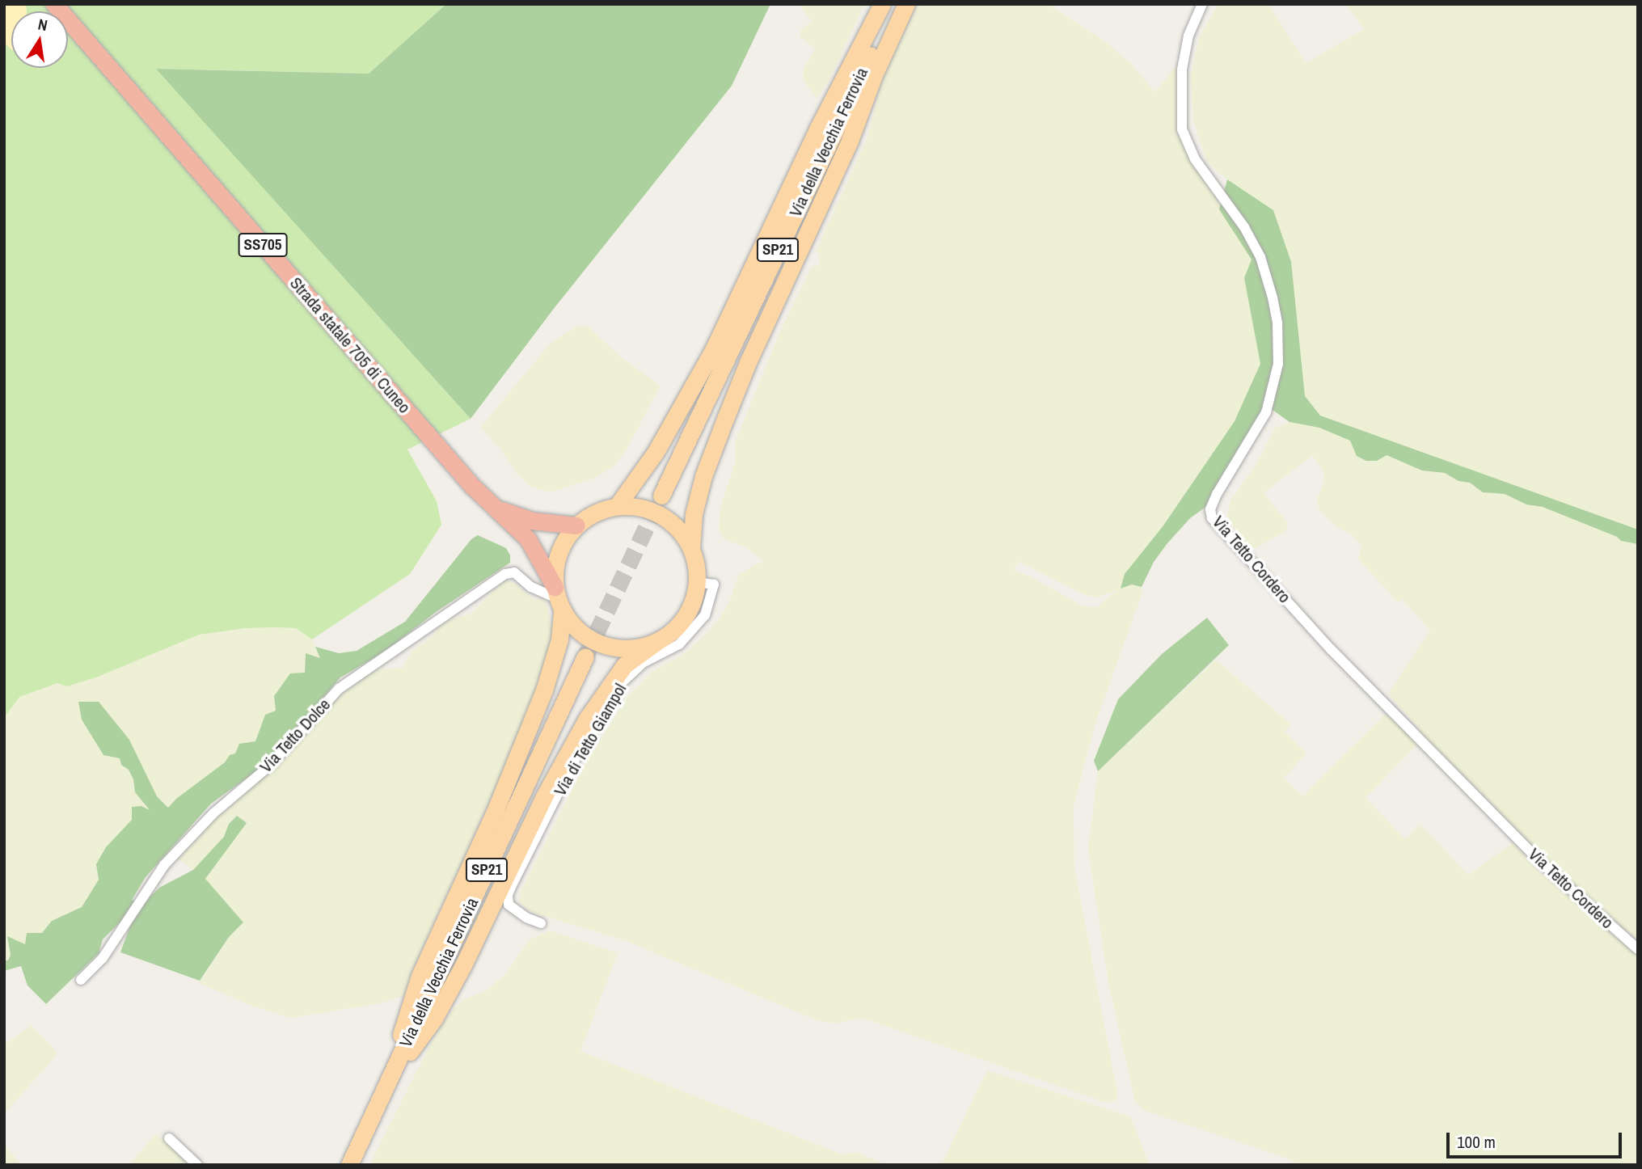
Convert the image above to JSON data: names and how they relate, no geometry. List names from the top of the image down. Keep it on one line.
{"streets":{"highway":["SS705","Strada statale 705 di Cuneo"],"main road":["Via della Vecchia Ferrovia","SP21"],"street":["Via Tetto Cordero","Via Tetto Dolce","Via di Tetto Giampol"]},"crossings":[["SS705","Strada statale 705 di Cuneo"],["SS705","Via Tetto Dolce"],["SS705","Via di Tetto Giampol"],["Via Tetto Dolce","Via di Tetto Giampol"]],"scale_bar":"100 m","north":"top"}
